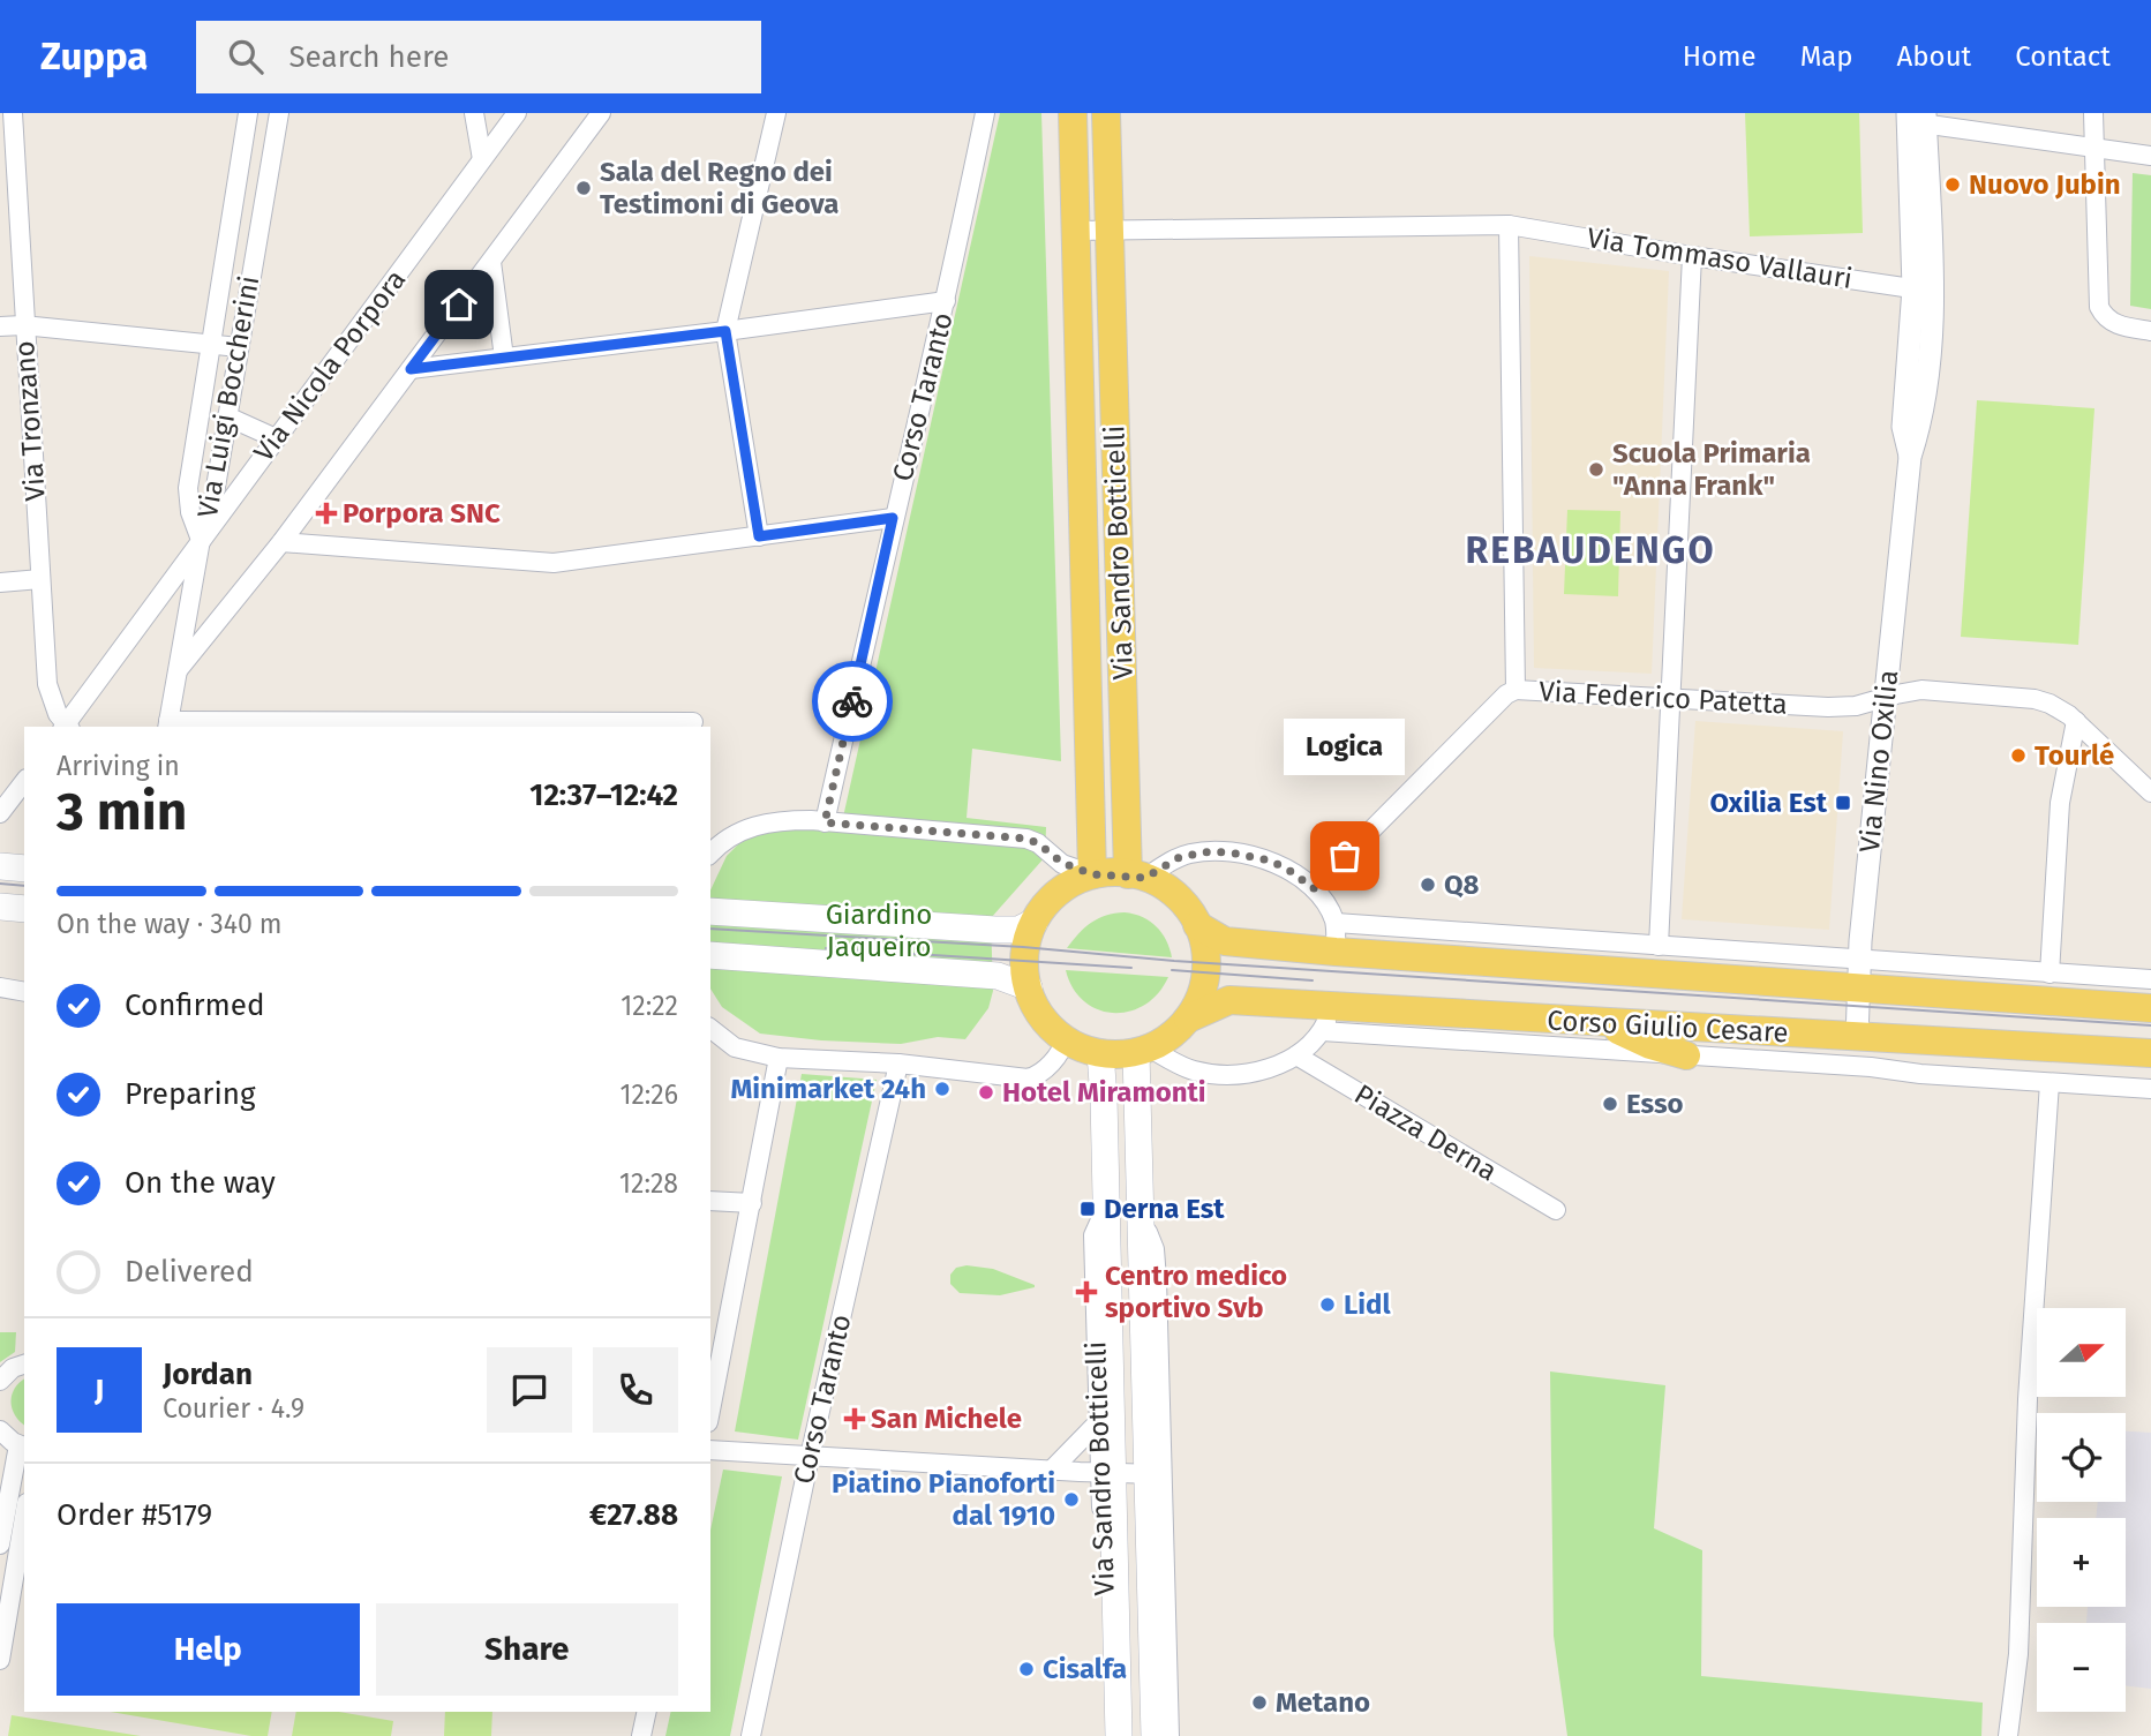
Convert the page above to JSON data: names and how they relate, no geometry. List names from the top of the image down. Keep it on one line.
{"streets":{"main road":["Via Sandro Botticelli","Corso Giulio Cesare"],"street":["Via Tommaso Vallauri","Via Nicola Porpora","Via Luigi Boccherini","Corso Taranto","Via Tronzano","Via Federico Patetta","Via Nino Oxilia","Piazza Derna"]},"crossings":[["Via Tommaso Vallauri","Via Federico Patetta"],["Via Tommaso Vallauri","Via Nino Oxilia"],["Via Nicola Porpora","Via Luigi Boccherini"],["Via Sandro Botticelli","Corso Giulio Cesare"],["Via Federico Patetta","Via Nino Oxilia"],["Via Nino Oxilia","Corso Giulio Cesare"]],"districts":["REBAUDENGO"],"parks":["Giardino Jaqueiro"],"places":{"other":["Nuovo Jubin","Sala del Regno dei Testimoni di Geova","Scuola Primaria \"Anna Frank\"","Tourlé","Logica","Q8","Minimarket 24h","Hotel Miramonti","Esso","Lidl","Piatino Pianoforti dal 1910","Cisalfa","Metano"],"health":["Porpora SNC","Centro medico sportivo Svb","San Michele"],"transit":["Oxilia Est","Derna Est"]},"north":"right","page":{"header":"Zuppa","search":"Search here","nav":["Home","Map","About","Contact"],"bubble":"Logica","heading":["3 min","Arriving in","12:37–12:42"],"panel":["Jordan","Courier · 4.9","Order #5179","€27.88"],"bar":"On the way · 340 m","list":[["Confirmed","12:22"],["Preparing","12:26"],["On the way","12:28"],"Delivered"],"map_buttons":["+","−"],"round":"J","buttons":["Help","Share"]}}
